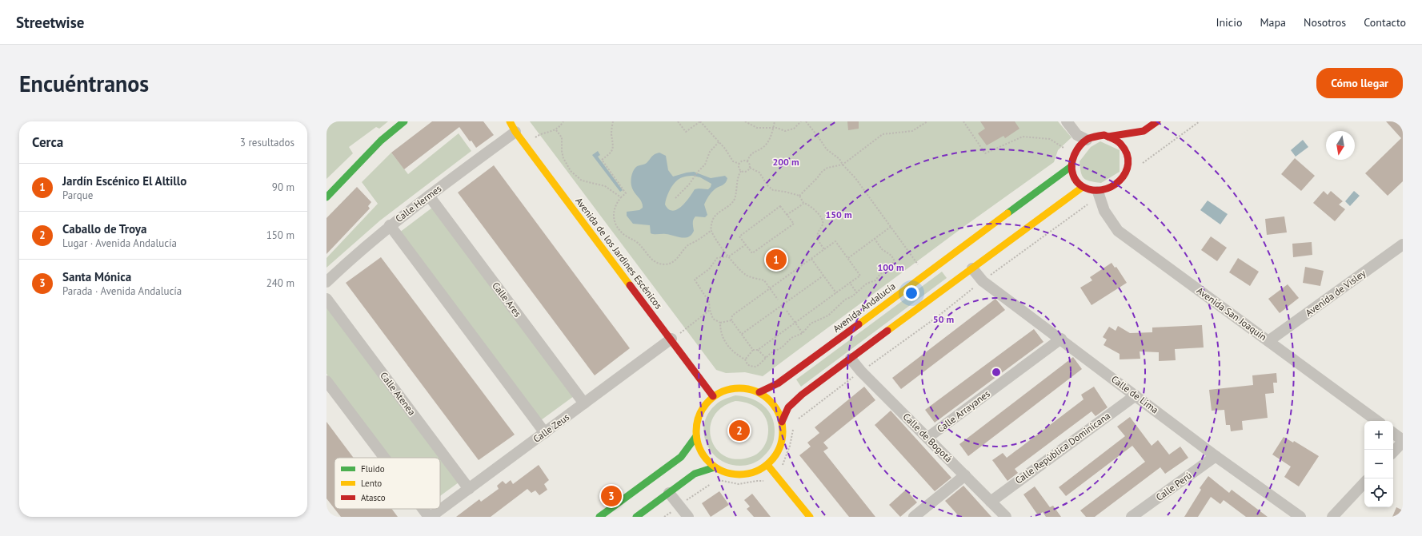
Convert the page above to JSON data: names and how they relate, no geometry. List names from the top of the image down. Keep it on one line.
{"streets":{"main road":["Avenida de los Jardines Escénicos","Avenida Andalucía"],"street":["Calle Hermes","Avenida de Visley","Calle Ares","Avenida San Joaquín","Calle Atenea","Calle de Lima","Calle Arrayanes","Calle Zeus","Calle de Bogotá","Calle República Dominicana","Calle Perú"]},"crossings":[["Calle Hermes","Avenida de los Jardines Escénicos"],["Calle Hermes","Calle Ares"],["Avenida de los Jardines Escénicos","Avenida Andalucía"],["Avenida de los Jardines Escénicos","Calle Zeus"],["Avenida de Visley","Avenida San Joaquín"],["Calle Ares","Calle Zeus"],["Avenida Andalucía","Avenida San Joaquín"],["Calle Atenea","Calle Zeus"],["Calle de Lima","Calle Arrayanes"],["Calle de Lima","Calle República Dominicana"],["Calle de Lima","Calle Perú"],["Calle Arrayanes","Calle de Bogotá"],["Calle de Bogotá","Calle República Dominicana"]],"legend":["Fluido","Lento","Atasco"],"north":"bottom","page":{"header":"Streetwise","nav":["Inicio","Mapa","Nosotros","Contacto"],"buttons":"Cómo llegar","title":"Encuéntranos","heading":["Cerca","3 resultados"],"list":[{"mark":"1","name":"Jardín Escénico El Altillo","note":"Parque","value":"90 m"},{"mark":"2","name":"Caballo de Troya","note":"Lugar · Avenida Andalucía","value":"150 m"},{"mark":"3","name":"Santa Mónica","note":"Parada · Avenida Andalucía","value":"240 m"}],"pins":["1","2","3"],"map_buttons":["+","−"]},"rings":["200 m","150 m","100 m","50 m"]}
